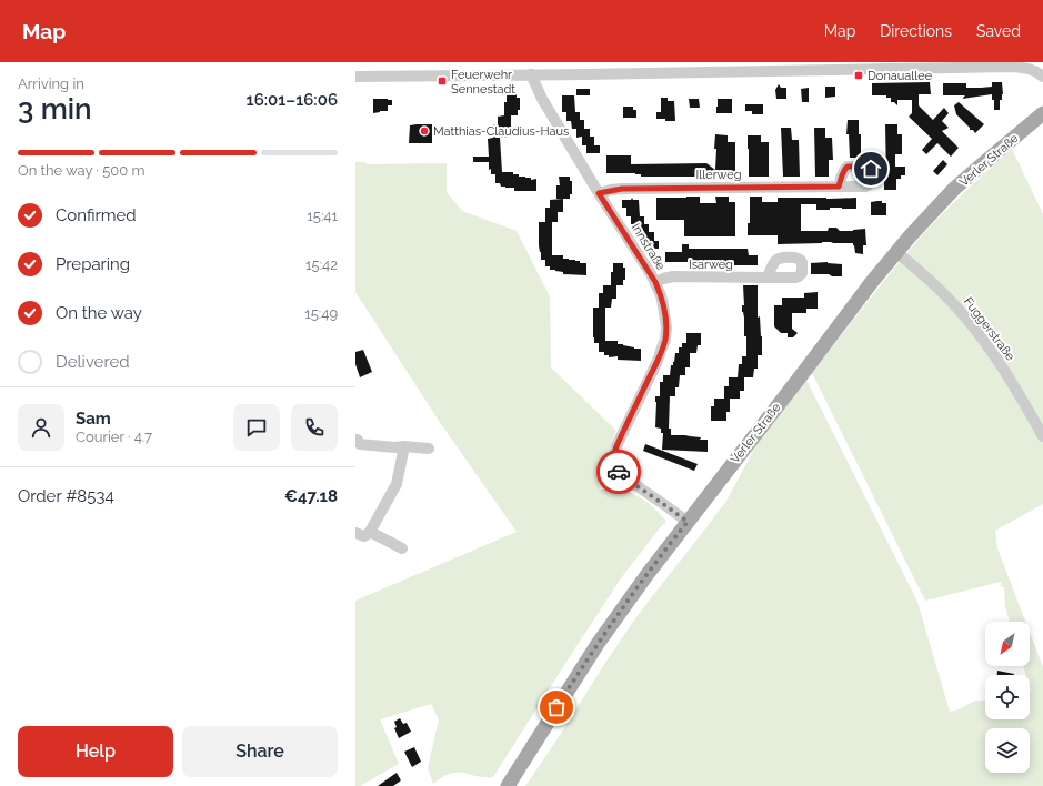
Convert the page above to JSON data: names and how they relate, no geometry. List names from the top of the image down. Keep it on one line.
{"streets":{"main road":["Verler Straße"],"street":["Illerweg","Innstraße","Isarweg","Fuggerstraße"]},"crossings":[["Verler Straße","Innstraße"],["Verler Straße","Fuggerstraße"],["Illerweg","Innstraße"],["Innstraße","Isarweg"]],"places":{"transit":["Donauallee","Feuerwehr Sennestadt"],"other":["Matthias-Claudius-Haus"]},"north":"bottom left","page":{"header":"Map","nav":["Map","Directions","Saved"],"heading":["3 min","Arriving in","16:01–16:06"],"panel":["Sam","Courier · 4.7","Order #8534","€47.18"],"bar":"On the way · 500 m","list":[["Confirmed","15:41"],["Preparing","15:42"],["On the way","15:49"],"Delivered"],"buttons":["Help","Share"]}}
